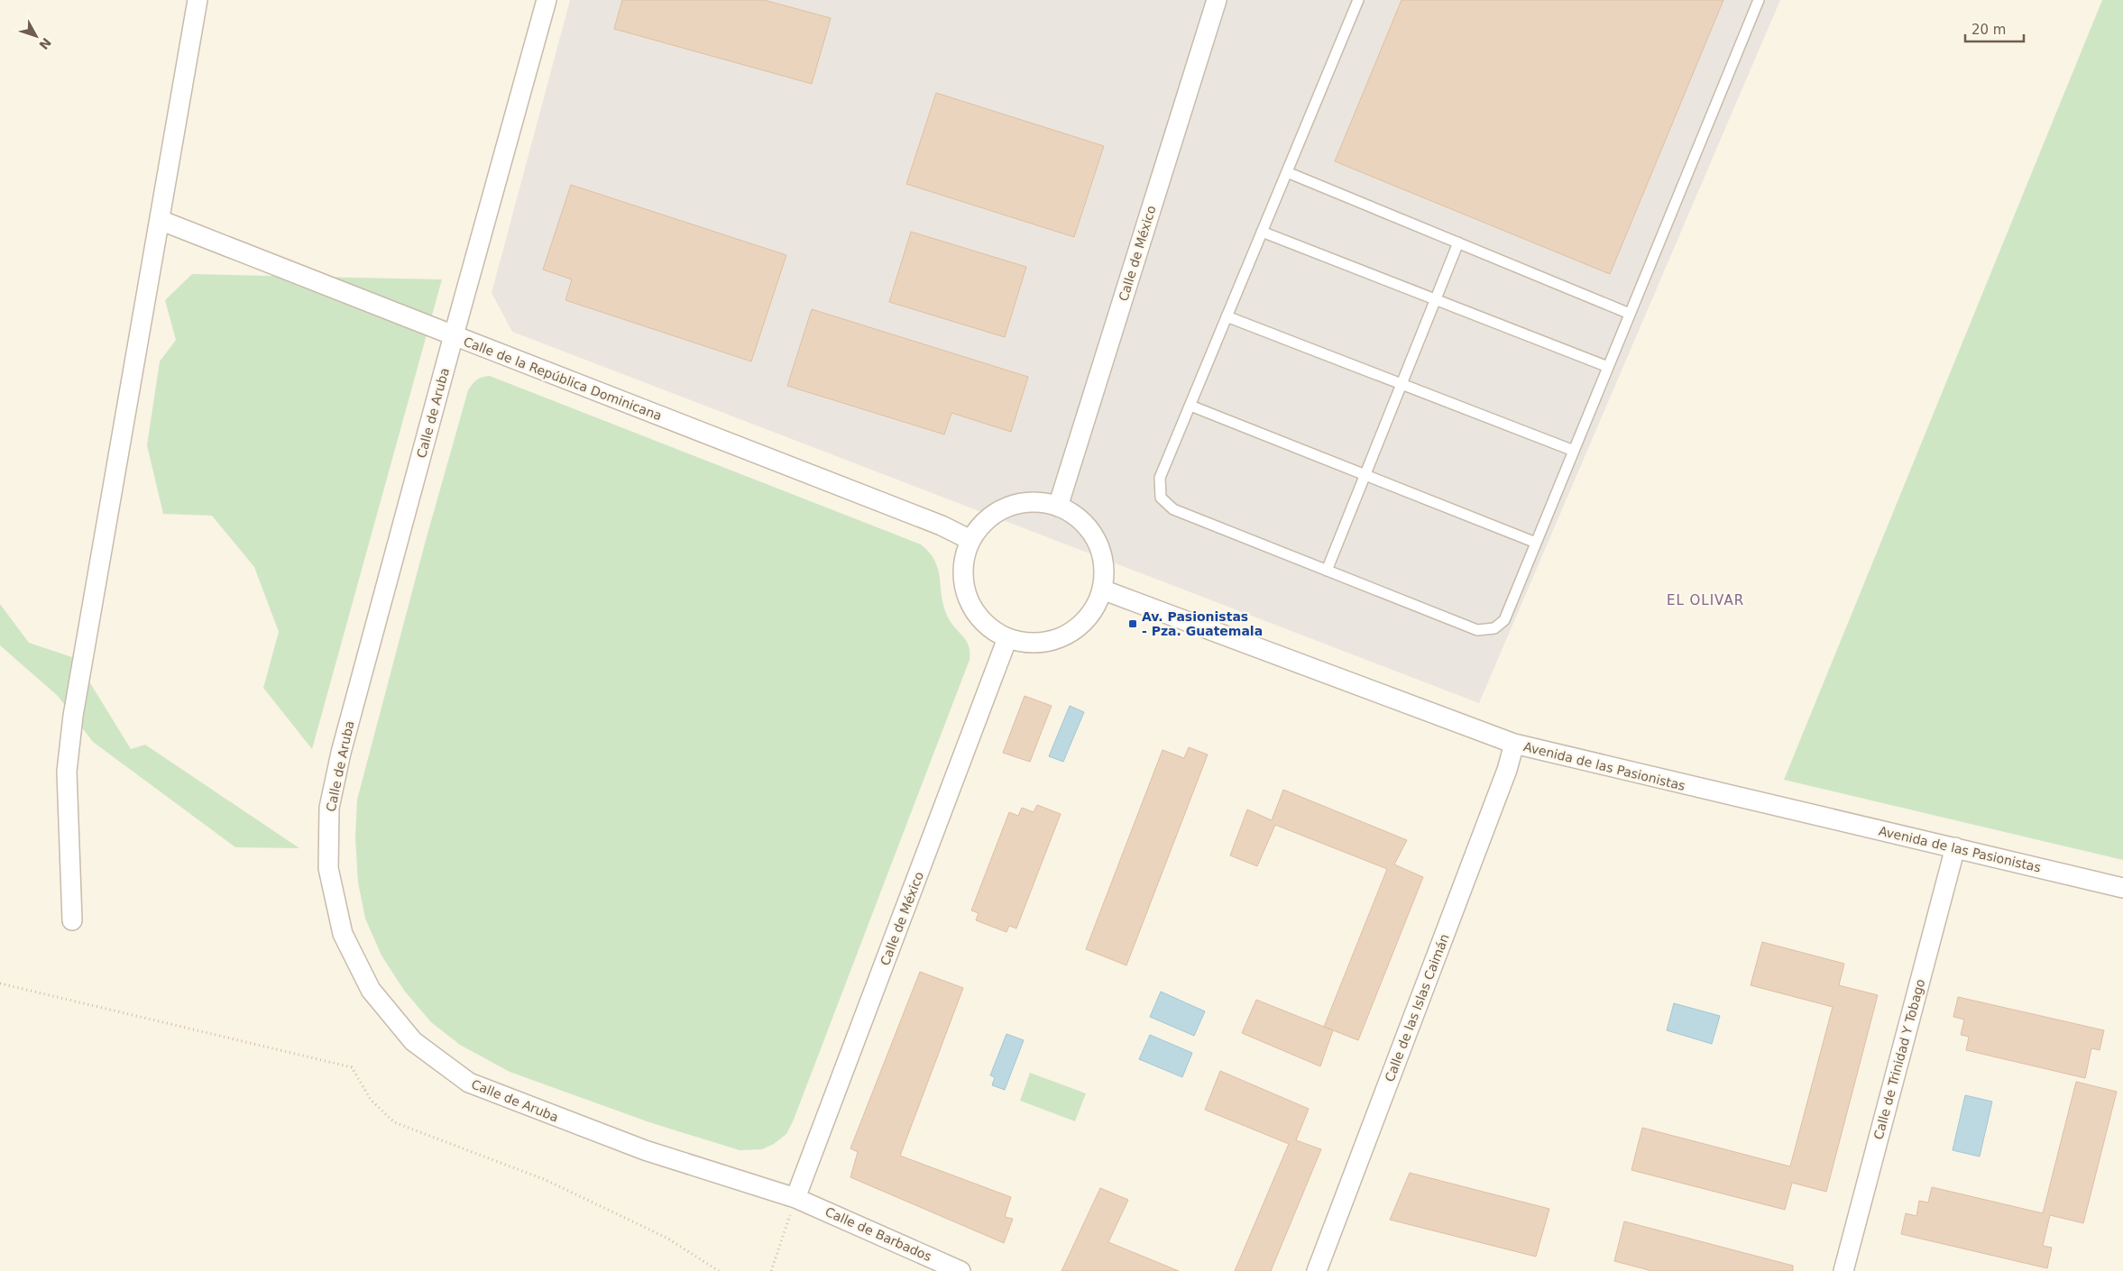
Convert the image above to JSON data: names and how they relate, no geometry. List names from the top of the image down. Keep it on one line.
{"streets":{"street":["Calle de México","Calle de la República Dominicana","Calle de Aruba","Avenida de las Pasionistas","Calle de las Islas Caimán","Calle de Trinidad Y Tobago","Calle de Barbados"]},"crossings":[["Calle de México","Calle de la República Dominicana"],["Calle de México","Calle de Aruba"],["Calle de México","Avenida de las Pasionistas"],["Calle de México","Calle de Barbados"],["Calle de la República Dominicana","Calle de Aruba"],["Calle de la República Dominicana","Avenida de las Pasionistas"],["Calle de Aruba","Calle de Barbados"],["Avenida de las Pasionistas","Calle de las Islas Caimán"],["Avenida de las Pasionistas","Calle de Trinidad Y Tobago"]],"districts":["EL OLIVAR"],"places":{"transit":["Av. Pasionistas - Pza. Guatemala"]},"scale_bar":"20 m","north":"bottom right"}
